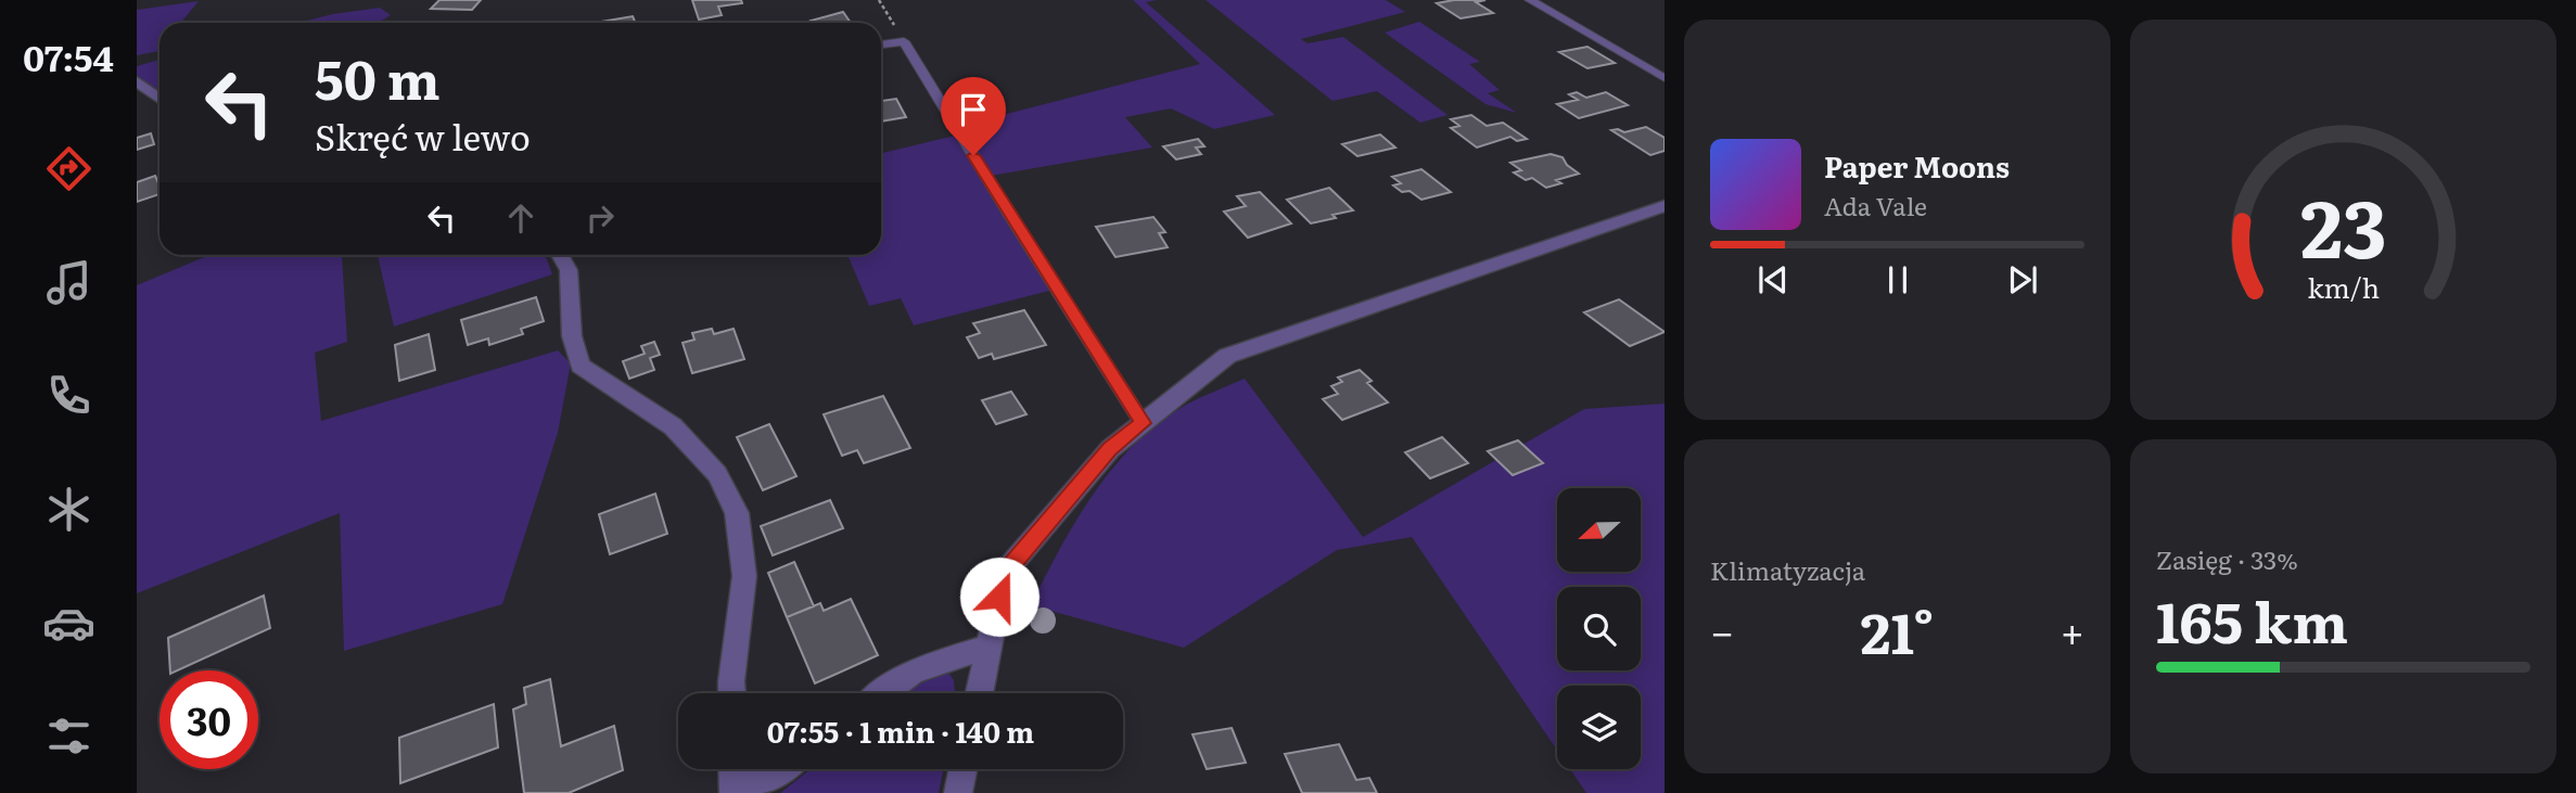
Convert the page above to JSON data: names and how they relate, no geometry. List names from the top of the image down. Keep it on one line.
{"north":"left","page":{"tabs":"07:54","turn":["50 m","Skręć w lewo"],"song":["Paper Moons","Ada Vale"],"tile":["Klimatyzacja",["Zasięg · 33%","165 km"]],"heat":["−","21°","+"],"limit":"30","trip":"07:55 · 1 min · 140 m","gauge":["23","km/h"]}}
